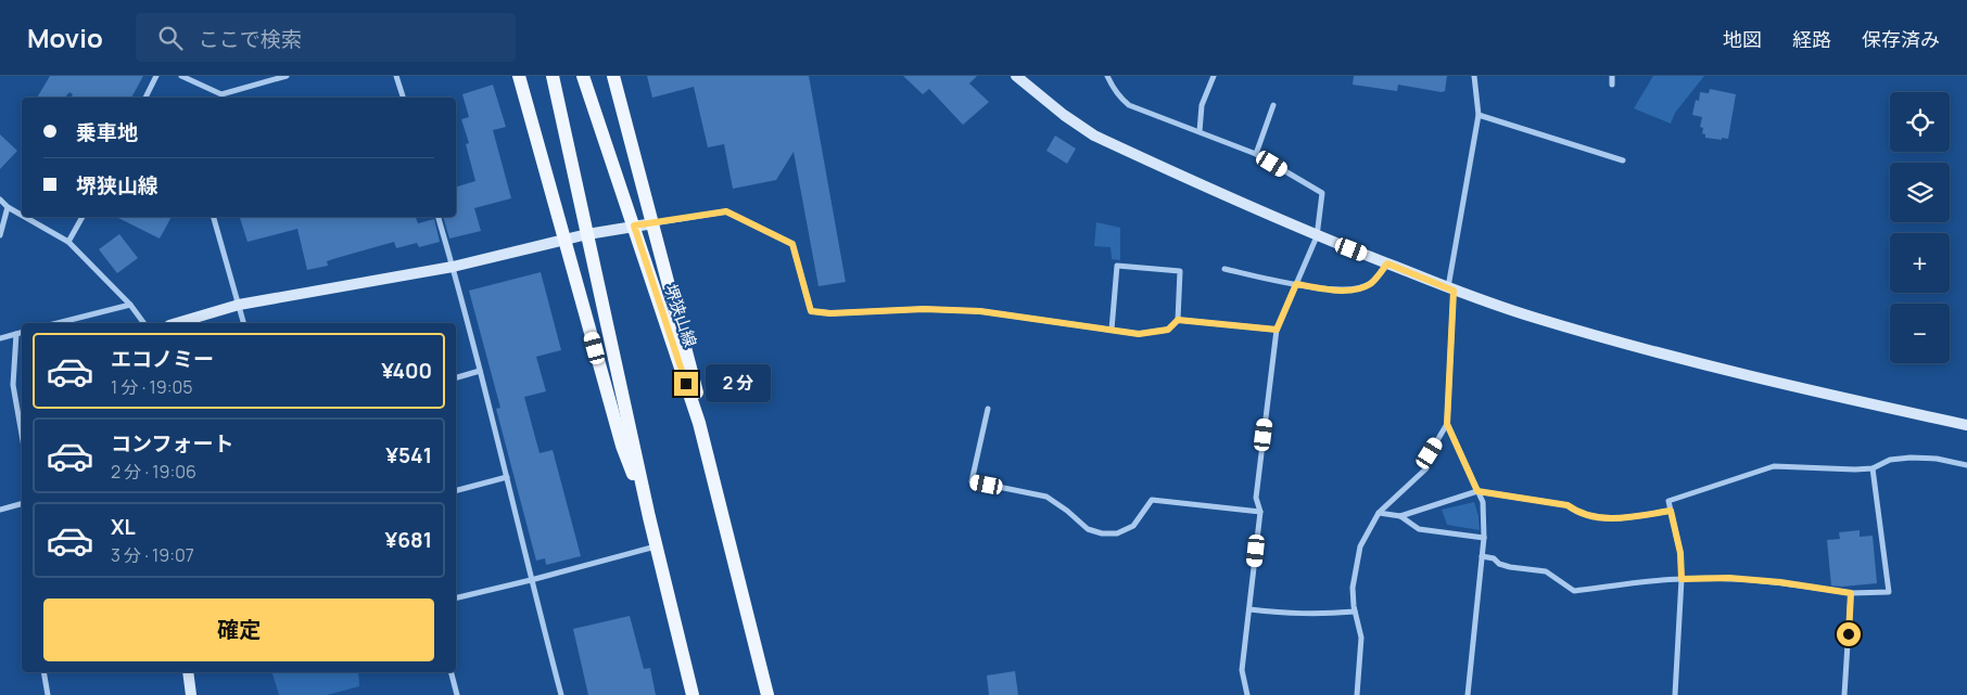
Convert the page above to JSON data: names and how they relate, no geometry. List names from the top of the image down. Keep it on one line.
{"streets":{"main road":["堺狭山線"]},"page":{"header":"Movio","search":"ここで検索","nav":["地図","経路","保存済み"],"map_buttons":["+","−"],"banner":["乗車地","堺狭山線"],"list":[{"name":"エコノミー","note":"1 分 · 19:05","value":"¥400"},{"name":"コンフォート","note":"2 分 · 19:06","value":"¥541"},{"name":"XL","note":"3 分 · 19:07","value":"¥681"}],"bubble":"2 分","buttons":"確定"}}
